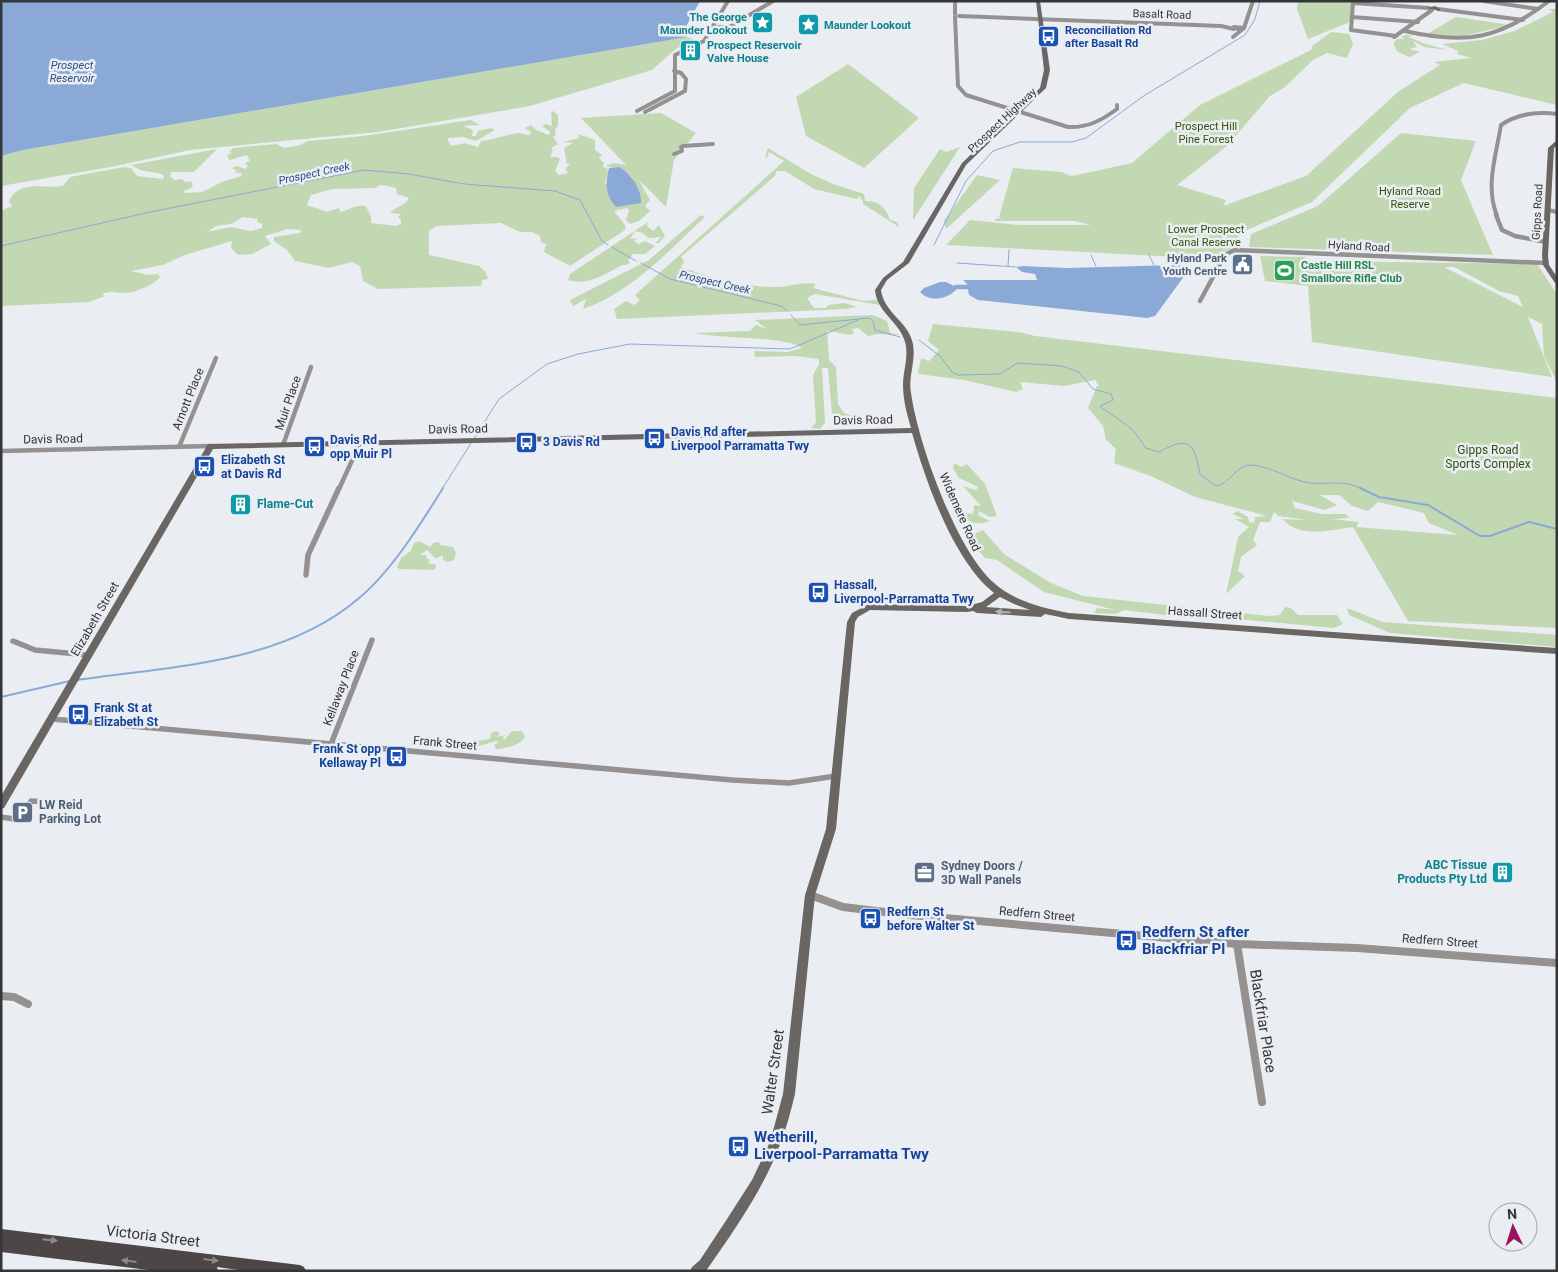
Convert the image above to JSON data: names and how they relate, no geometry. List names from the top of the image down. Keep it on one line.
{"streets":{"main road":["Prospect Highway","Victoria Street"],"street":["Basalt Road","Gipps Road","Hyland Road","Arnott Place","Muir Place","Davis Road","Widemere Road","Hassall Street","Elizabeth Street","Kellaway Place","Frank Street","Redfern Street","Blackfriar Place","Walter Street"]},"crossings":[["Basalt Road","Prospect Highway"],["Prospect Highway","Widemere Road"],["Gipps Road","Hyland Road"],["Arnott Place","Davis Road"],["Muir Place","Davis Road"],["Davis Road","Widemere Road"],["Davis Road","Elizabeth Street"],["Widemere Road","Hassall Street"],["Elizabeth Street","Frank Street"],["Kellaway Place","Frank Street"],["Redfern Street","Blackfriar Place"],["Redfern Street","Walter Street"]],"water":["Prospect Reservoir","Prospect Creek"],"parks":["Prospect Hill Pine Forest","Hyland Road Reserve","Lower Prospect Canal Reserve","Gipps Road Sports Complex"],"places":{"place":["The George Maunder Lookout","Maunder Lookout"],"bus stop":["Reconciliation Rd after Basalt Rd","Davis Rd after Liverpool Parramatta Twy","3 Davis Rd","Davis Rd opp Muir Pl","Elizabeth St at Davis Rd","Hassall, Liverpool-Parramatta Twy","Frank St at Elizabeth St","Frank St opp Kellaway Pl","Redfern St before Walter St","Redfern St after Blackfriar Pl","Wetherill, Liverpool-Parramatta Twy"],"building":["Prospect Reservoir Valve House","Flame-Cut","ABC Tissue Products Pty Ltd"],"public building":["Hyland Park Youth Centre"],"sports":["Castle Hill RSL Smallbore Rifle Club"],"parking":["LW Reid Parking Lot"],"office":["Sydney Doors / 3D Wall Panels"]},"north":"top"}
